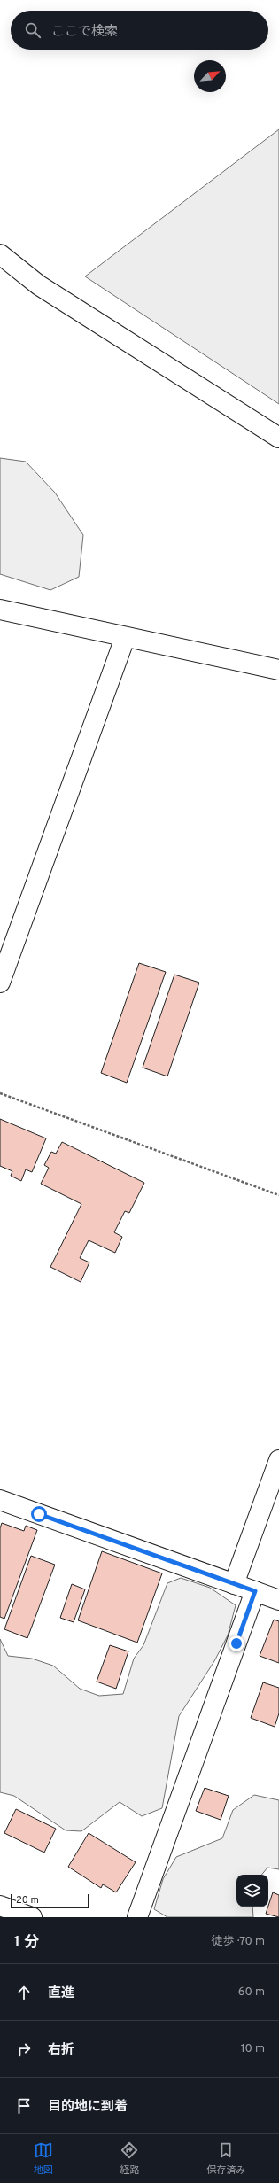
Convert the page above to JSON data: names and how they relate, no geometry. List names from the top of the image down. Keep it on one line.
{"scale_bar":"20 m","north":"top right","page":{"search":"ここで検索","scale":"20 m","heading":["1 分","徒歩 · 70 m"],"list":[["直進","60 m"],["右折","10 m"],"目的地に到着"],"nav":["地図","経路","保存済み"]}}
